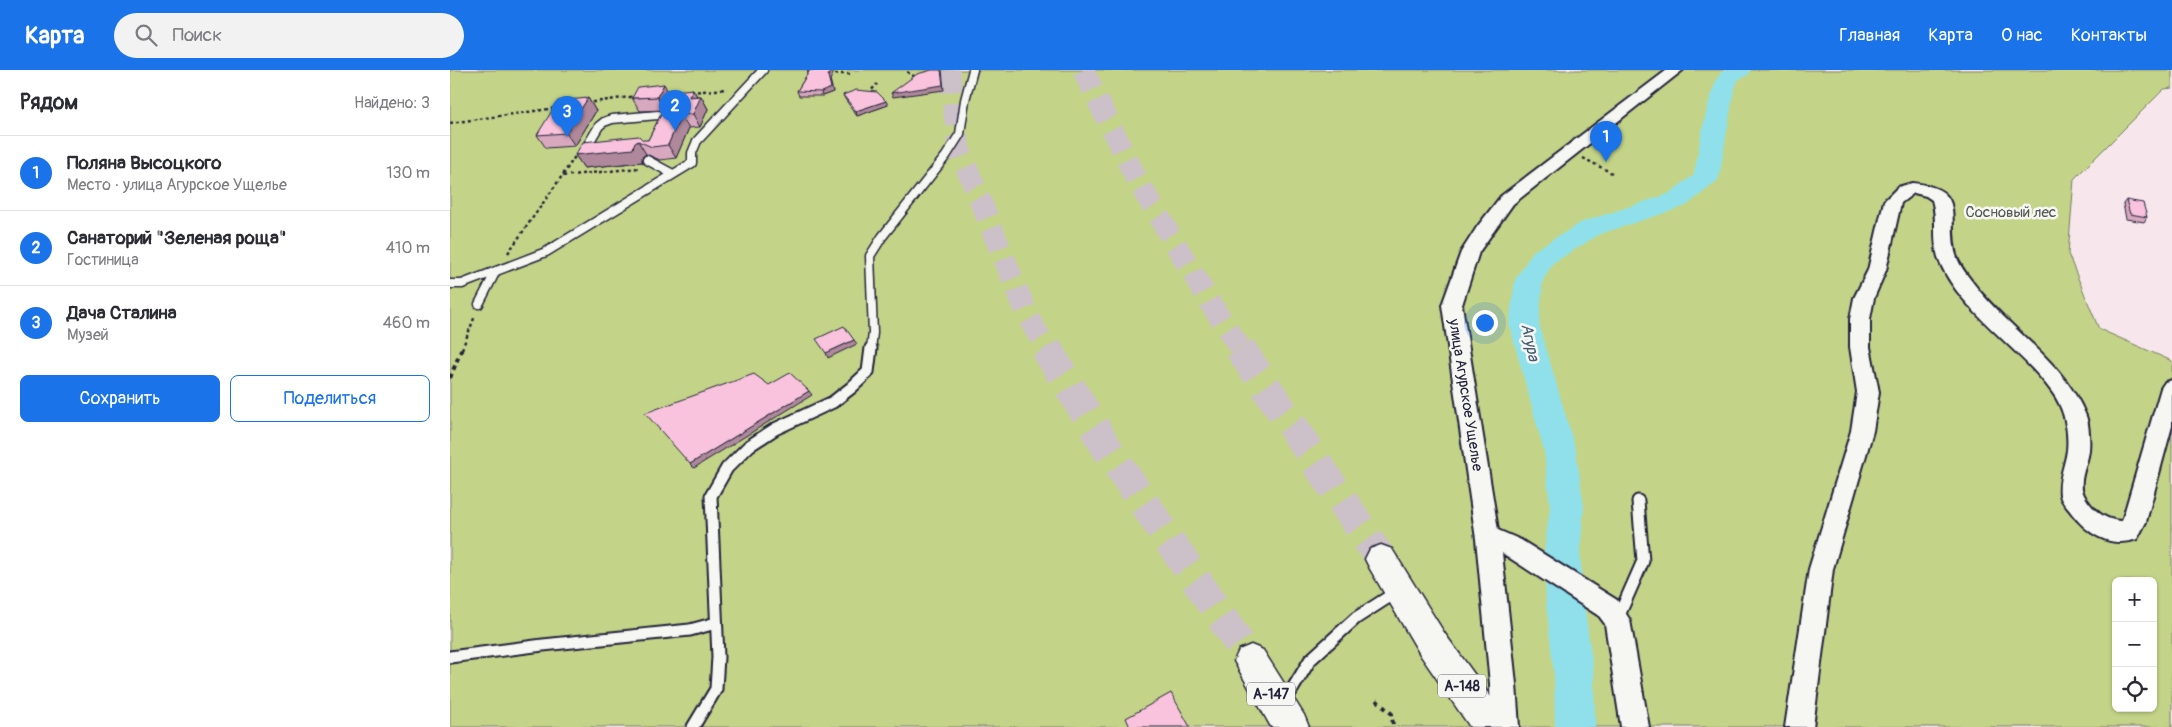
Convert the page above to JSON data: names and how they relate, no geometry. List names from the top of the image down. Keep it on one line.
{"streets":{"highway":["А-148","А-147"],"street":["улица Агурское Ущелье"]},"water":["Агура"],"parks":["Сосновый лес"],"page":{"header":"Карта","search":"Поиск","nav":["Главная","Карта","О нас","Контакты"],"heading":["Рядом","Найдено: 3"],"pins":["2","3","1"],"list":[{"mark":"1","name":"Поляна Высоцкого","note":"Место · улица Агурское Ущелье","value":"130 m"},{"mark":"2","name":"Санаторий \"Зеленая роща\"","note":"Гостиница","value":"410 m"},{"mark":"3","name":"Дача Сталина","note":"Музей","value":"460 m"}],"buttons":["Сохранить","Поделиться"],"map_buttons":["+","−"]}}
